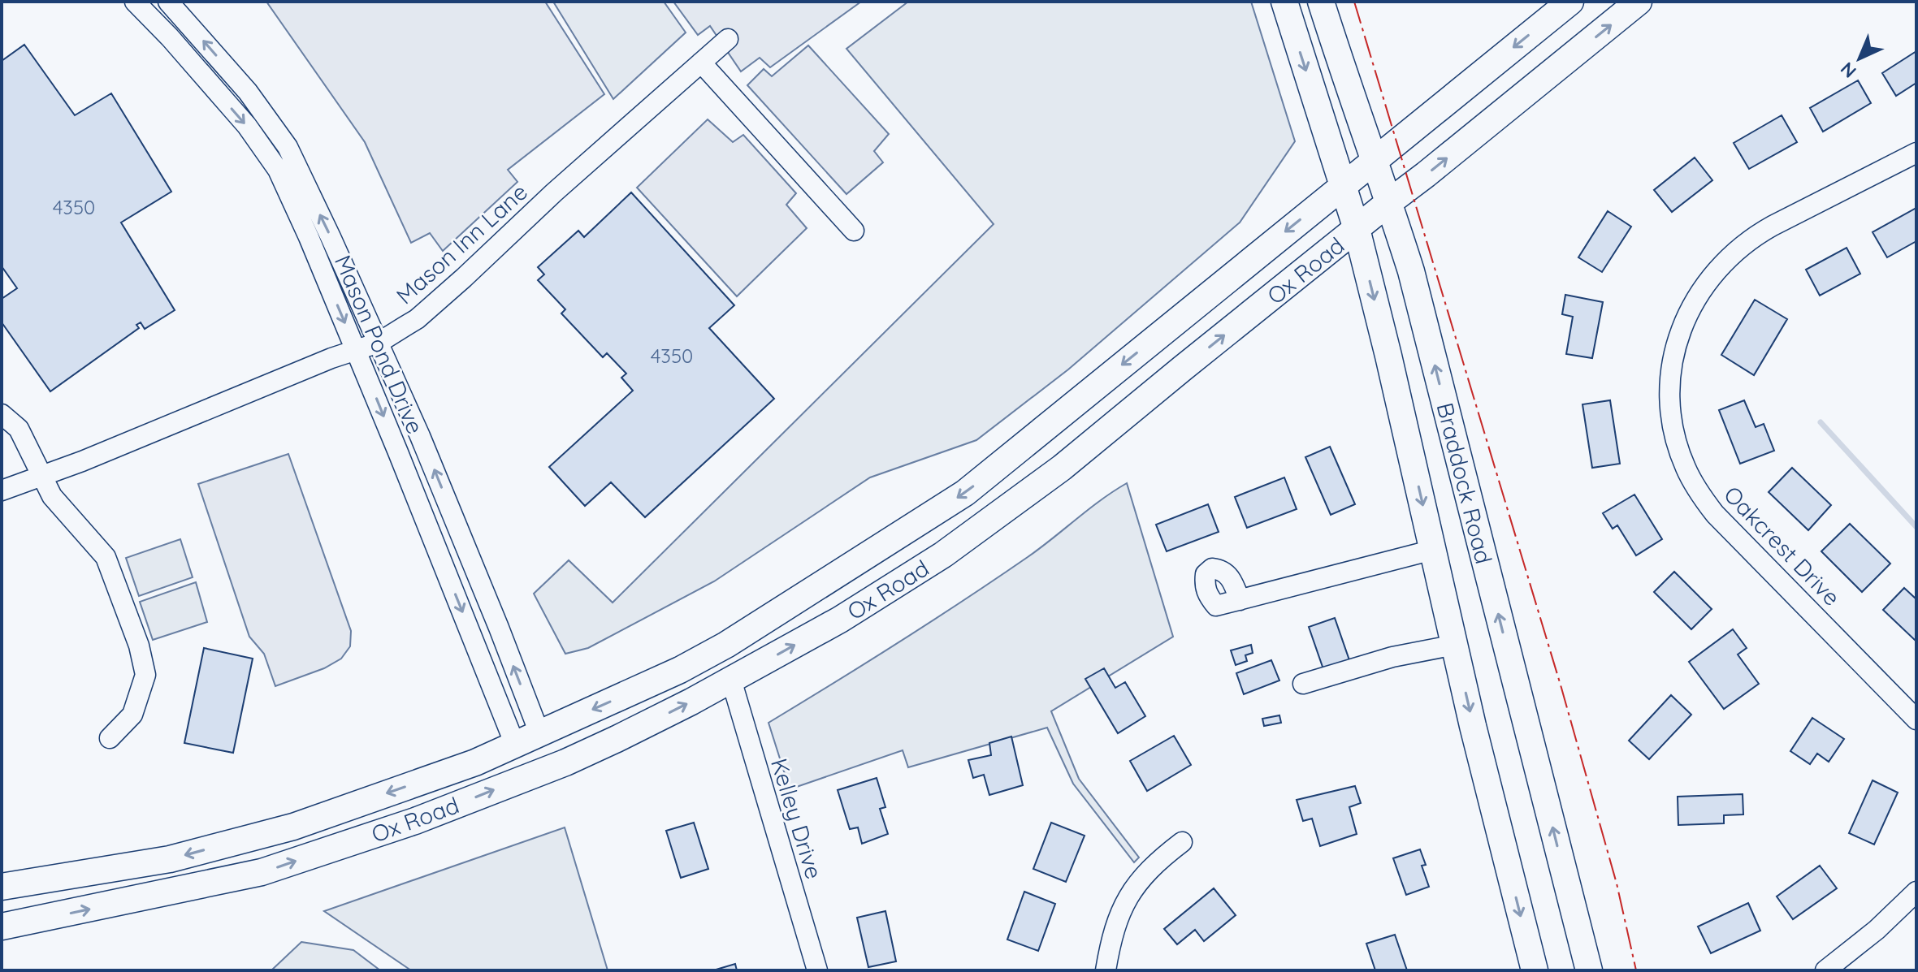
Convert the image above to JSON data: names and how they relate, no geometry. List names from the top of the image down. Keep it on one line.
{"streets":{"main road":["Ox Road","Braddock Road"],"street":["Mason Inn Lane","Mason Pond Drive","Oakcrest Drive","Kelley Drive"]},"crossings":[["Mason Inn Lane","Mason Pond Drive"],["Ox Road","Mason Pond Drive"],["Ox Road","Braddock Road"],["Ox Road","Kelley Drive"]],"house_numbers":["4350","4350"],"north":"bottom left"}
